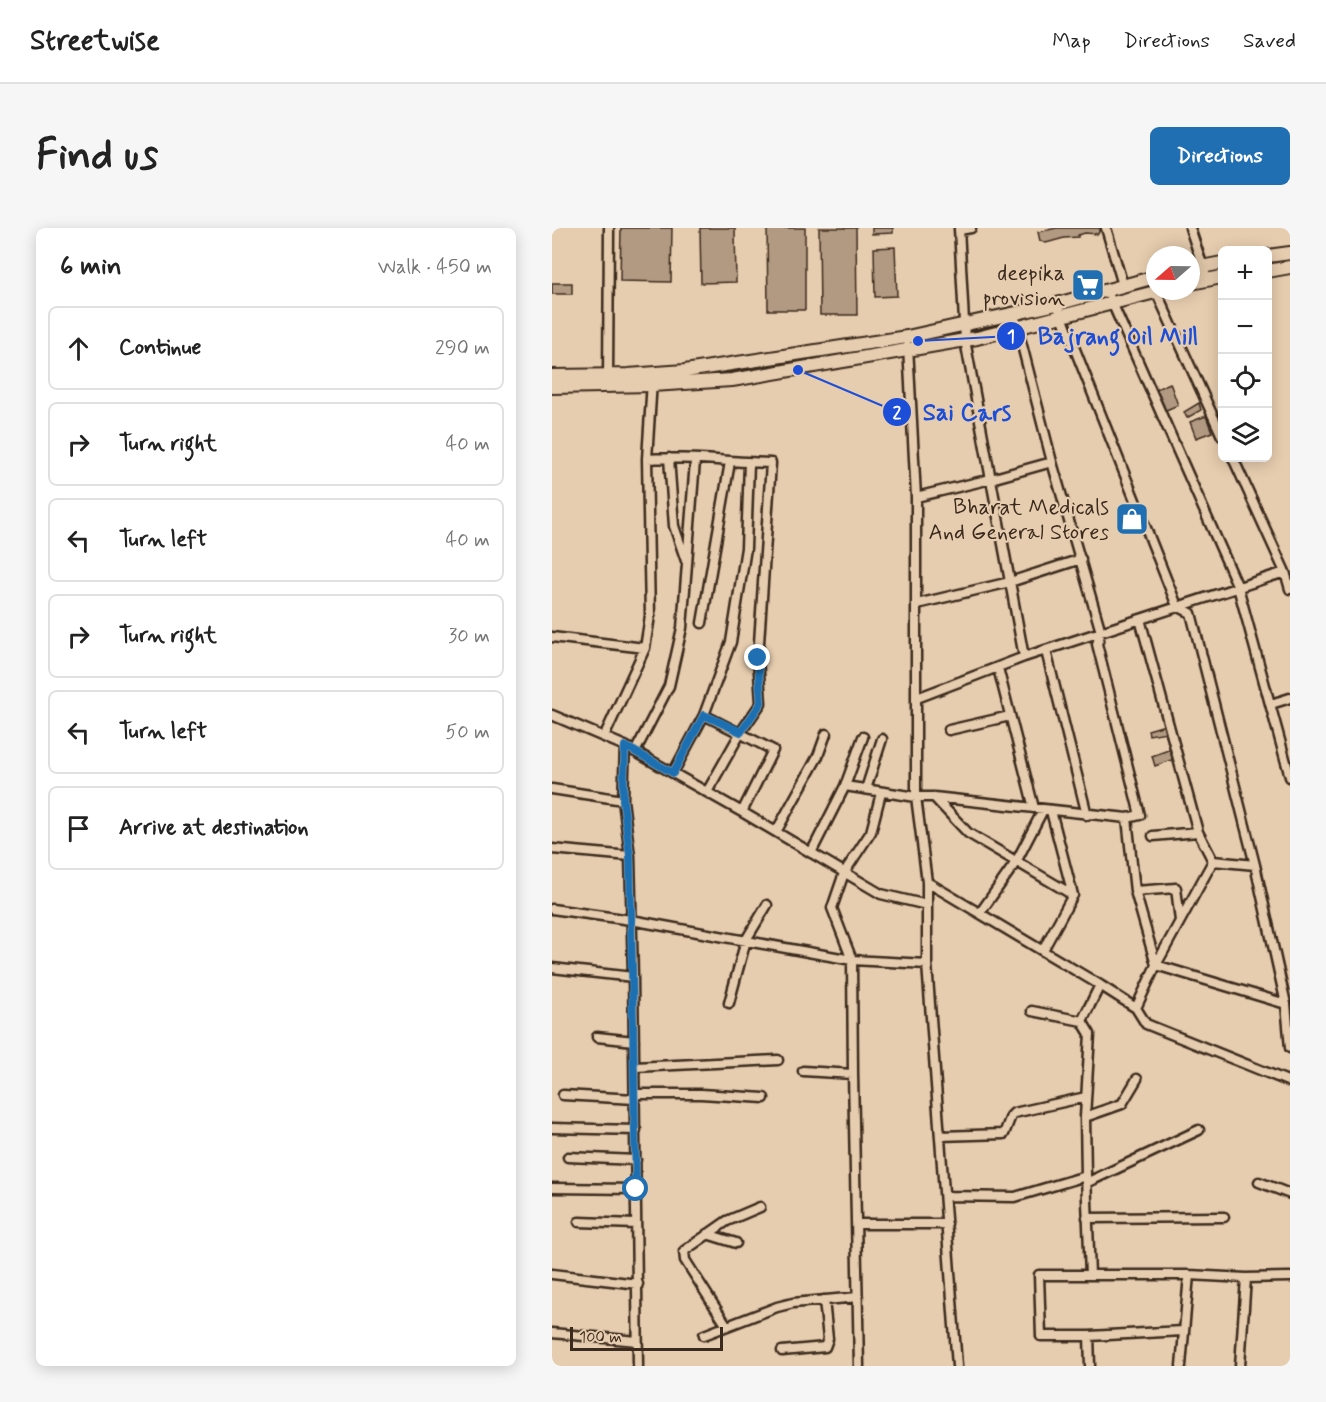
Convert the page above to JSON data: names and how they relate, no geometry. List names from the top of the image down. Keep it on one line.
{"places":{"supermarket":["deepika provision"],"other":["Bajrang Oil Mill","Sai Cars"],"shop":["Bharat Medicals And General Stores"]},"scale_bar":"100 m","north":"left","page":{"header":"Streetwise","nav":["Map","Directions","Saved"],"buttons":"Directions","title":"Find us","heading":["6 min","Walk · 450 m"],"map_buttons":["+","−"],"list":[["Continue","290 m"],["Turn right","40 m"],["Turn left","40 m"],["Turn right","30 m"],["Turn left","50 m"],"Arrive at destination"],"scale":"100 m"}}
